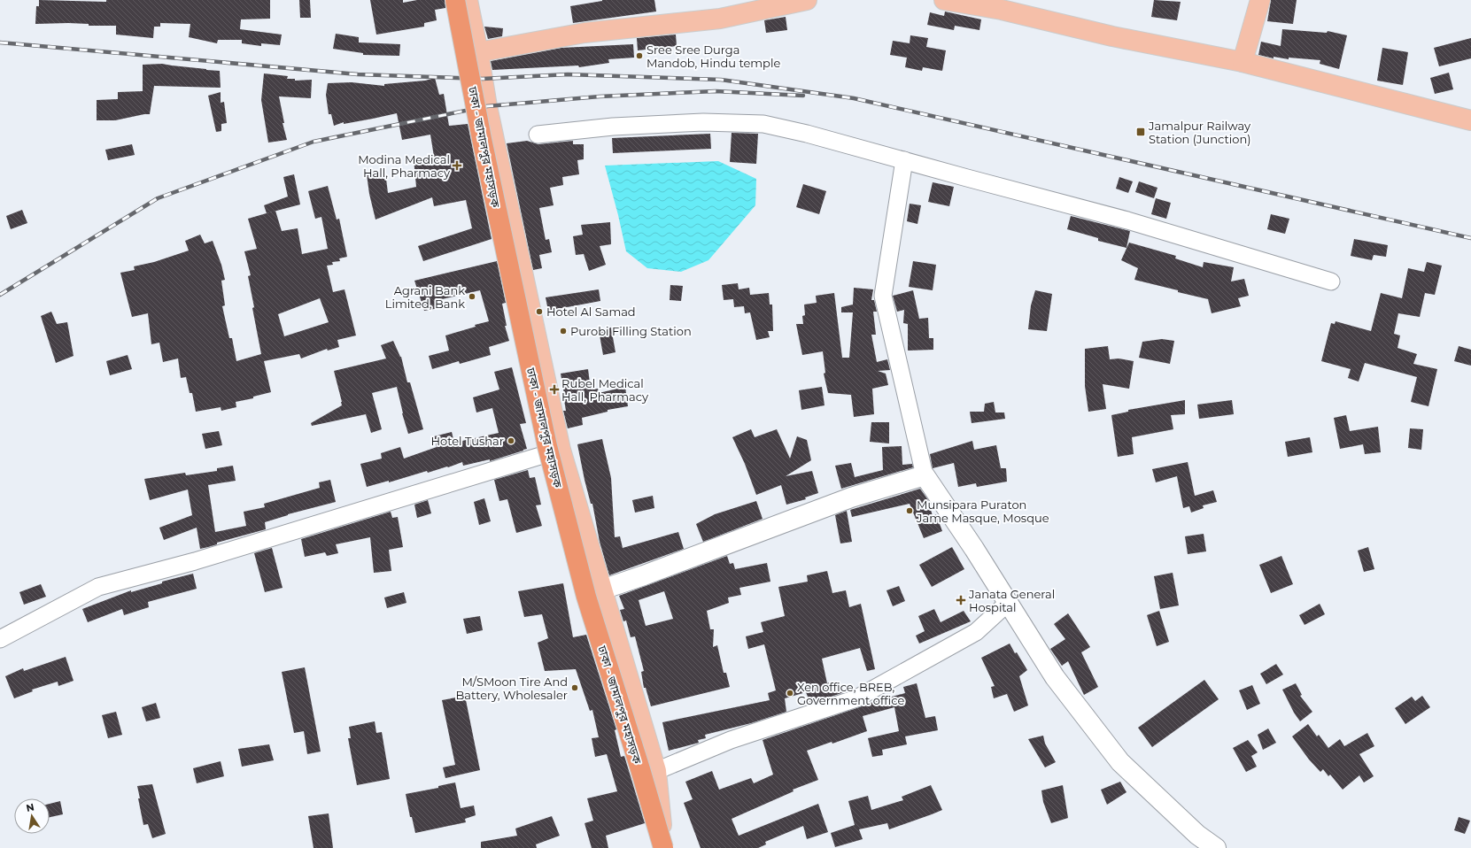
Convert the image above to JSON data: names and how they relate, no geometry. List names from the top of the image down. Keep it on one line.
{"streets":{"highway":["ঢাকা - জামালপুর মহাসড়ক"]},"places":{"other":["Sree Sree Durga Mandob, Hindu temple","Agrani Bank Limited, Bank","Hotel Al Samad","Purobi Filling Station","Hotel Tushar","Munsipara Puraton Jame Masque, Mosque","M/SMoon Tire And Battery, Wholesaler","Xen office, BREB, Government office"],"transit":["Jamalpur Railway Station (Junction)"],"health":["Modina Medical Hall, Pharmacy","Rubel Medical Hall, Pharmacy","Janata General Hospital"]},"north":"top"}
